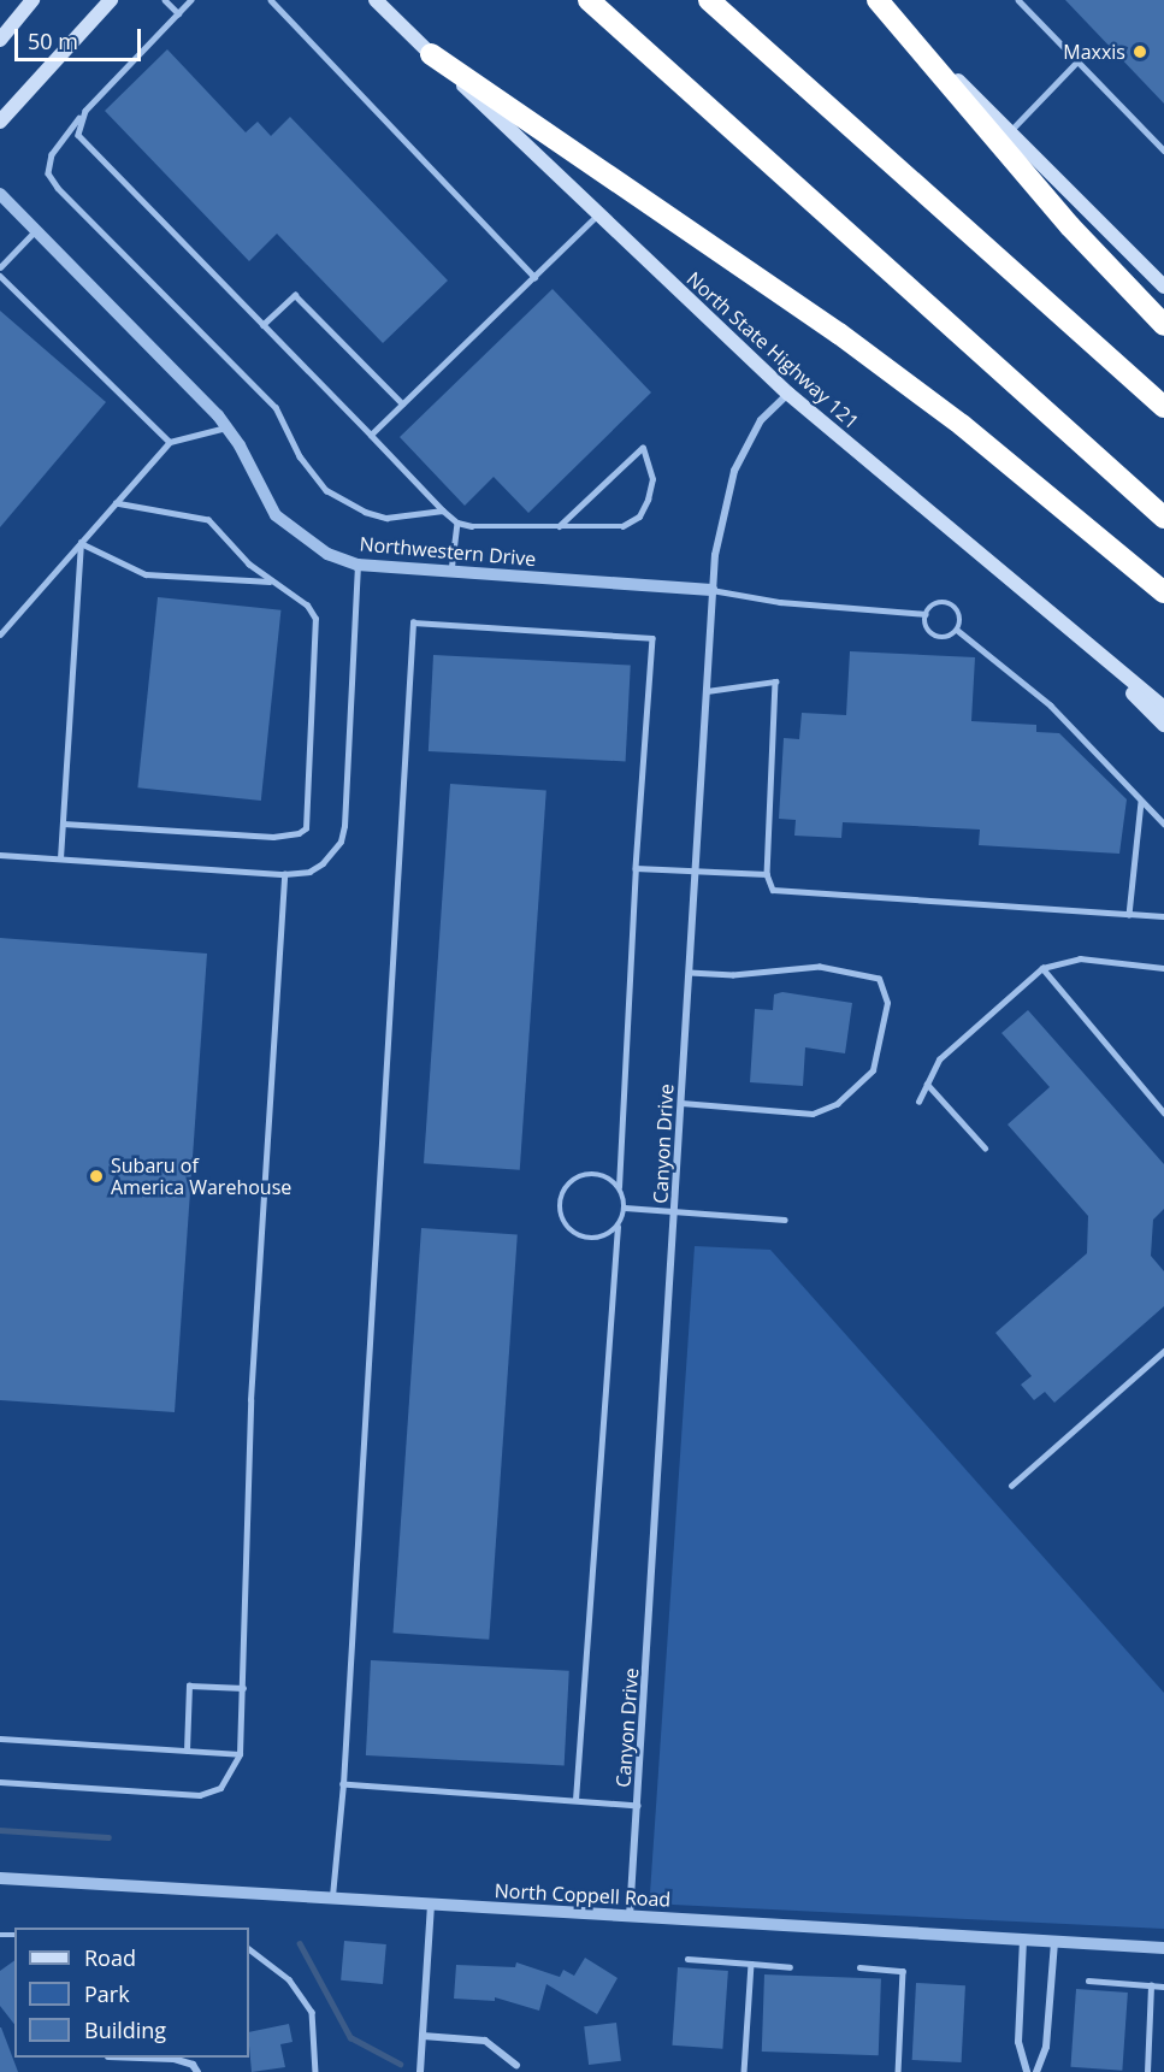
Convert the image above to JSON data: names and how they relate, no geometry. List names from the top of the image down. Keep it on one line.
{"streets":{"main road":["North State Highway 121"],"street":["Northwestern Drive","Canyon Drive","North Coppell Road"]},"crossings":[["North State Highway 121","Canyon Drive"],["Northwestern Drive","Canyon Drive"],["Canyon Drive","North Coppell Road"]],"places":["Maxxis","Subaru of America Warehouse"],"legend":["Road","Park","Building"],"scale_bar":"50 m"}
